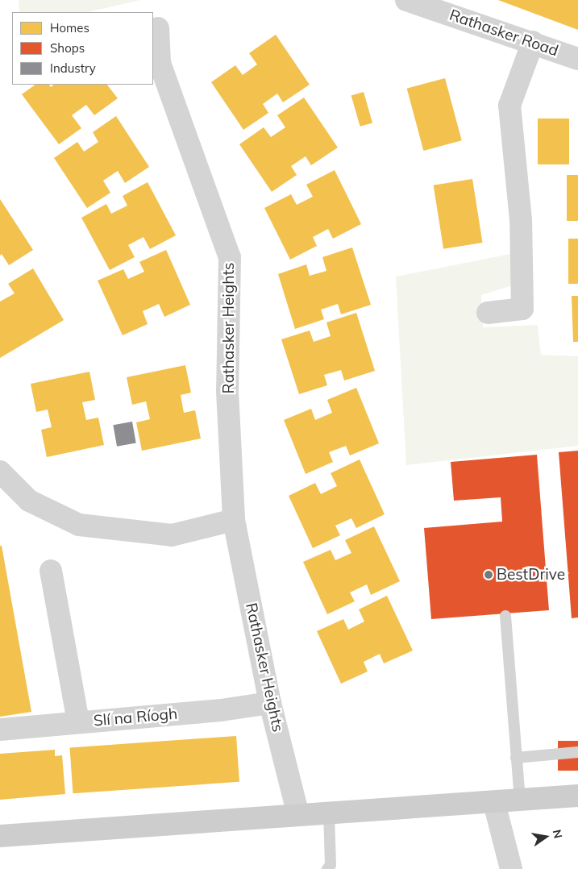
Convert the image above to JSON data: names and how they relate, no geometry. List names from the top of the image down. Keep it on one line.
{"streets":{"street":["Rathasker Road","Rathasker Heights","Slí na Ríogh"]},"crossings":[["Rathasker Heights","Slí na Ríogh"]],"places":["BestDrive"],"legend":["Homes","Shops","Industry"],"north":"right"}
